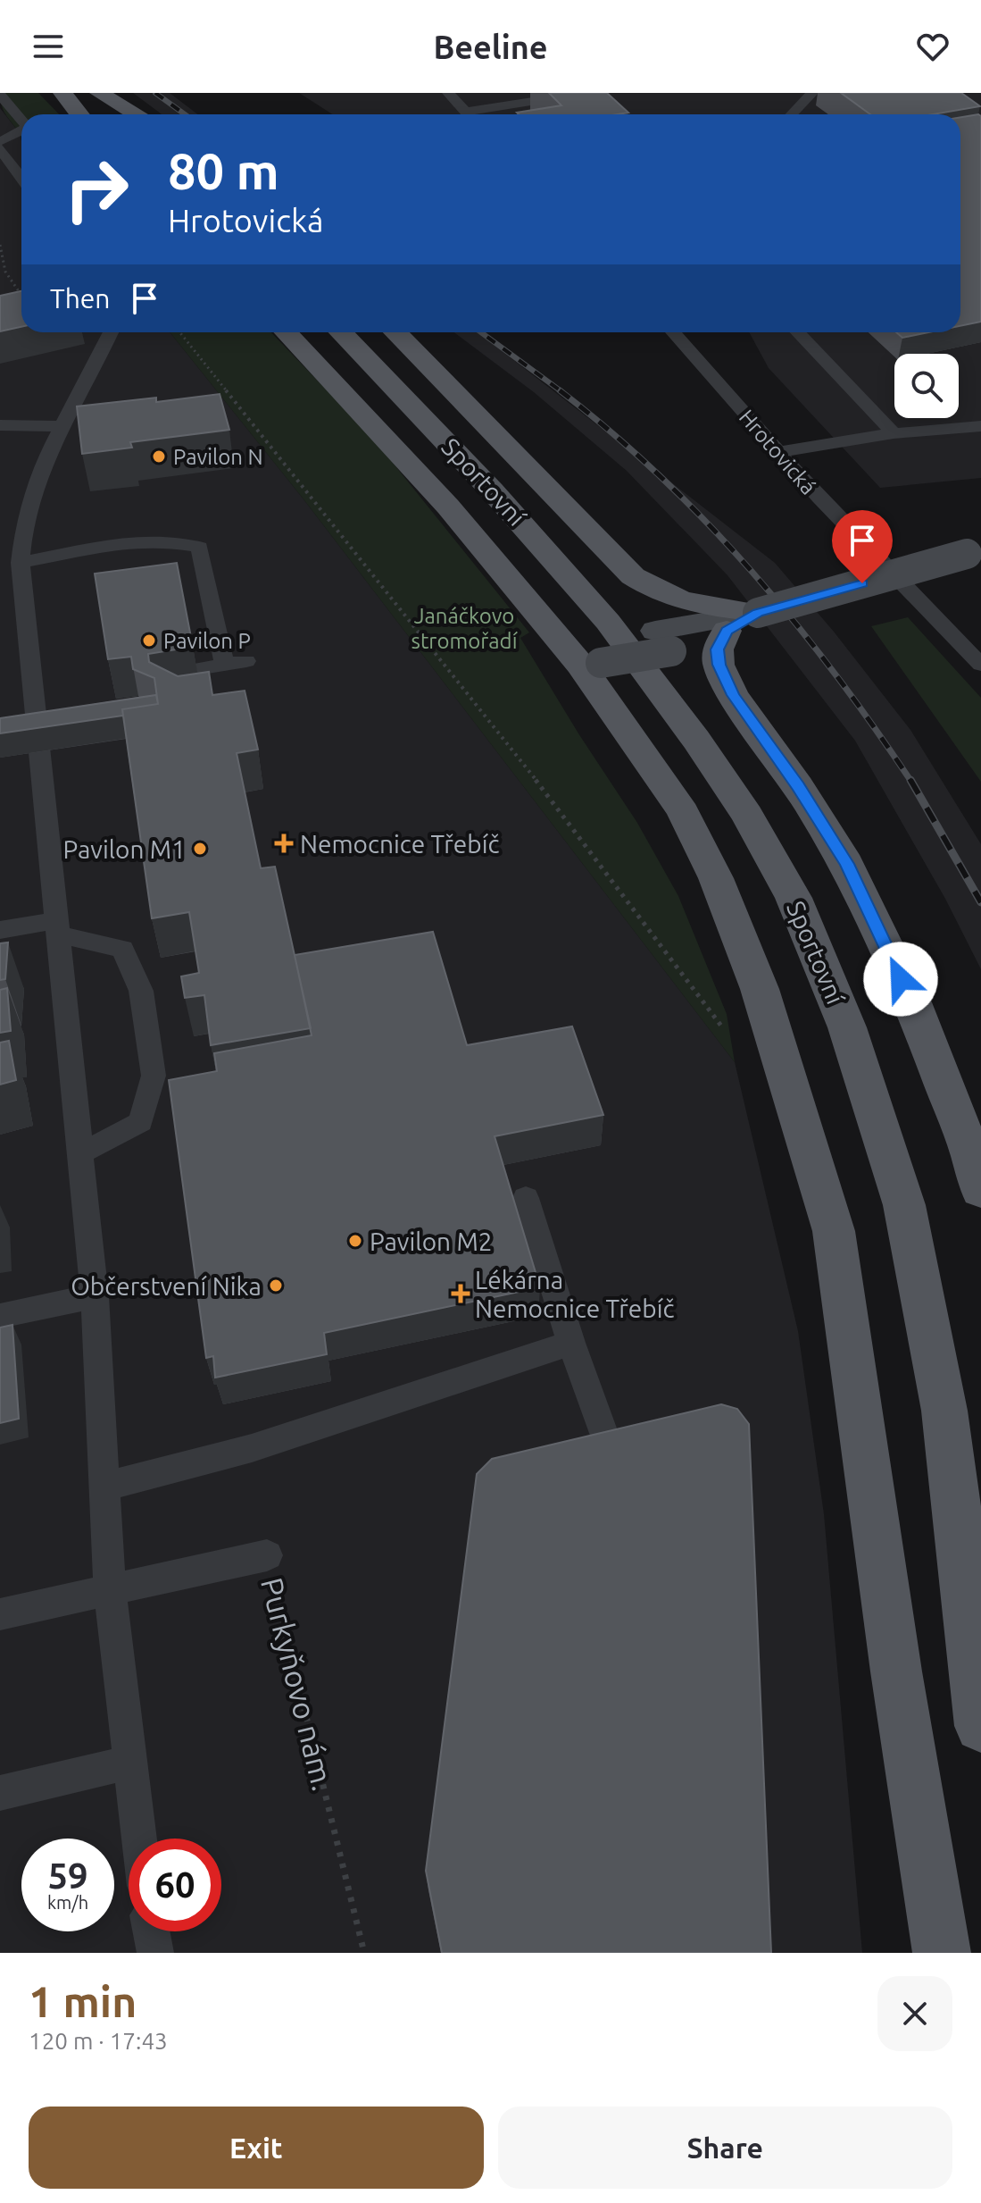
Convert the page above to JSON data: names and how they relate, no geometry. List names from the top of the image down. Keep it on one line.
{"streets":{"main road":["Sportovní"],"lane":["Hrotovická","Purkyňovo nám."]},"parks":["Janáčkovo stromořadí"],"places":{"other":["Pavilon N","Pavilon P","Pavilon M1","Pavilon M2","Občerstvení Nika"],"health":["Nemocnice Třebíč","Lékárna Nemocnice Třebíč"]},"page":{"header":"Beeline","turn":["80 m","Hrotovická"],"then":"Then","speed":"59 km/h","limit":"60","heading":["1 min","120 m · 17:43"],"buttons":["Exit","Share"]}}
